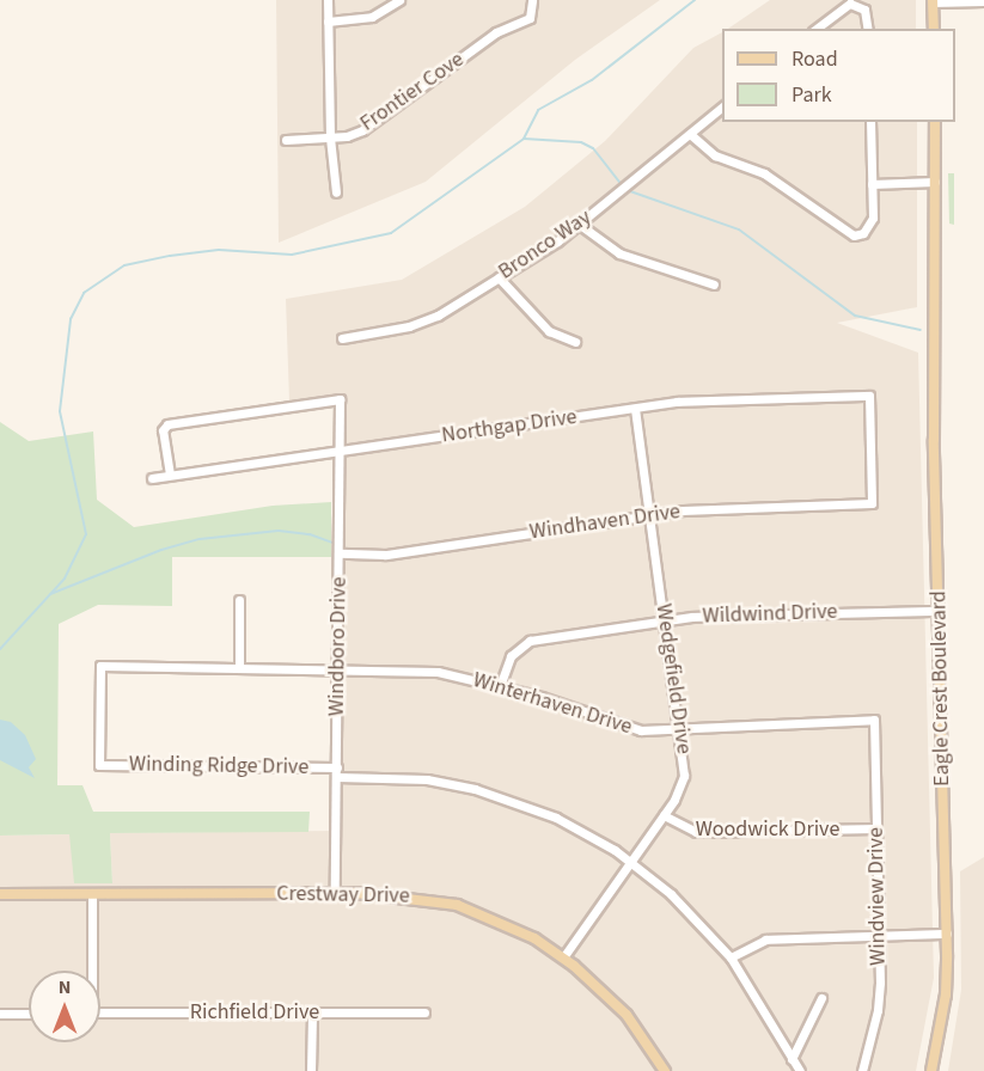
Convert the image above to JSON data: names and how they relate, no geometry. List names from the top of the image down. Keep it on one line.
{"streets":{"main road":["Eagle Crest Boulevard","Crestway Drive"],"street":["Frontier Cove","Bronco Way","Northgap Drive","Windhaven Drive","Wildwind Drive","Windboro Drive","Wedgefield Drive","Winterhaven Drive","Winding Ridge Drive","Woodwick Drive","Windview Drive","Richfield Drive"]},"crossings":[["Northgap Drive","Windhaven Drive"],["Northgap Drive","Windboro Drive"],["Northgap Drive","Wedgefield Drive"],["Windhaven Drive","Windboro Drive"],["Windhaven Drive","Wedgefield Drive"],["Wildwind Drive","Wedgefield Drive"],["Wildwind Drive","Eagle Crest Boulevard"],["Wildwind Drive","Winterhaven Drive"],["Windboro Drive","Winterhaven Drive"],["Windboro Drive","Winding Ridge Drive"],["Windboro Drive","Crestway Drive"],["Wedgefield Drive","Winterhaven Drive"],["Wedgefield Drive","Winding Ridge Drive"],["Wedgefield Drive","Woodwick Drive"],["Wedgefield Drive","Crestway Drive"],["Winterhaven Drive","Winding Ridge Drive"],["Winterhaven Drive","Windview Drive"],["Woodwick Drive","Windview Drive"]],"legend":["Road","Park"],"north":"top"}
